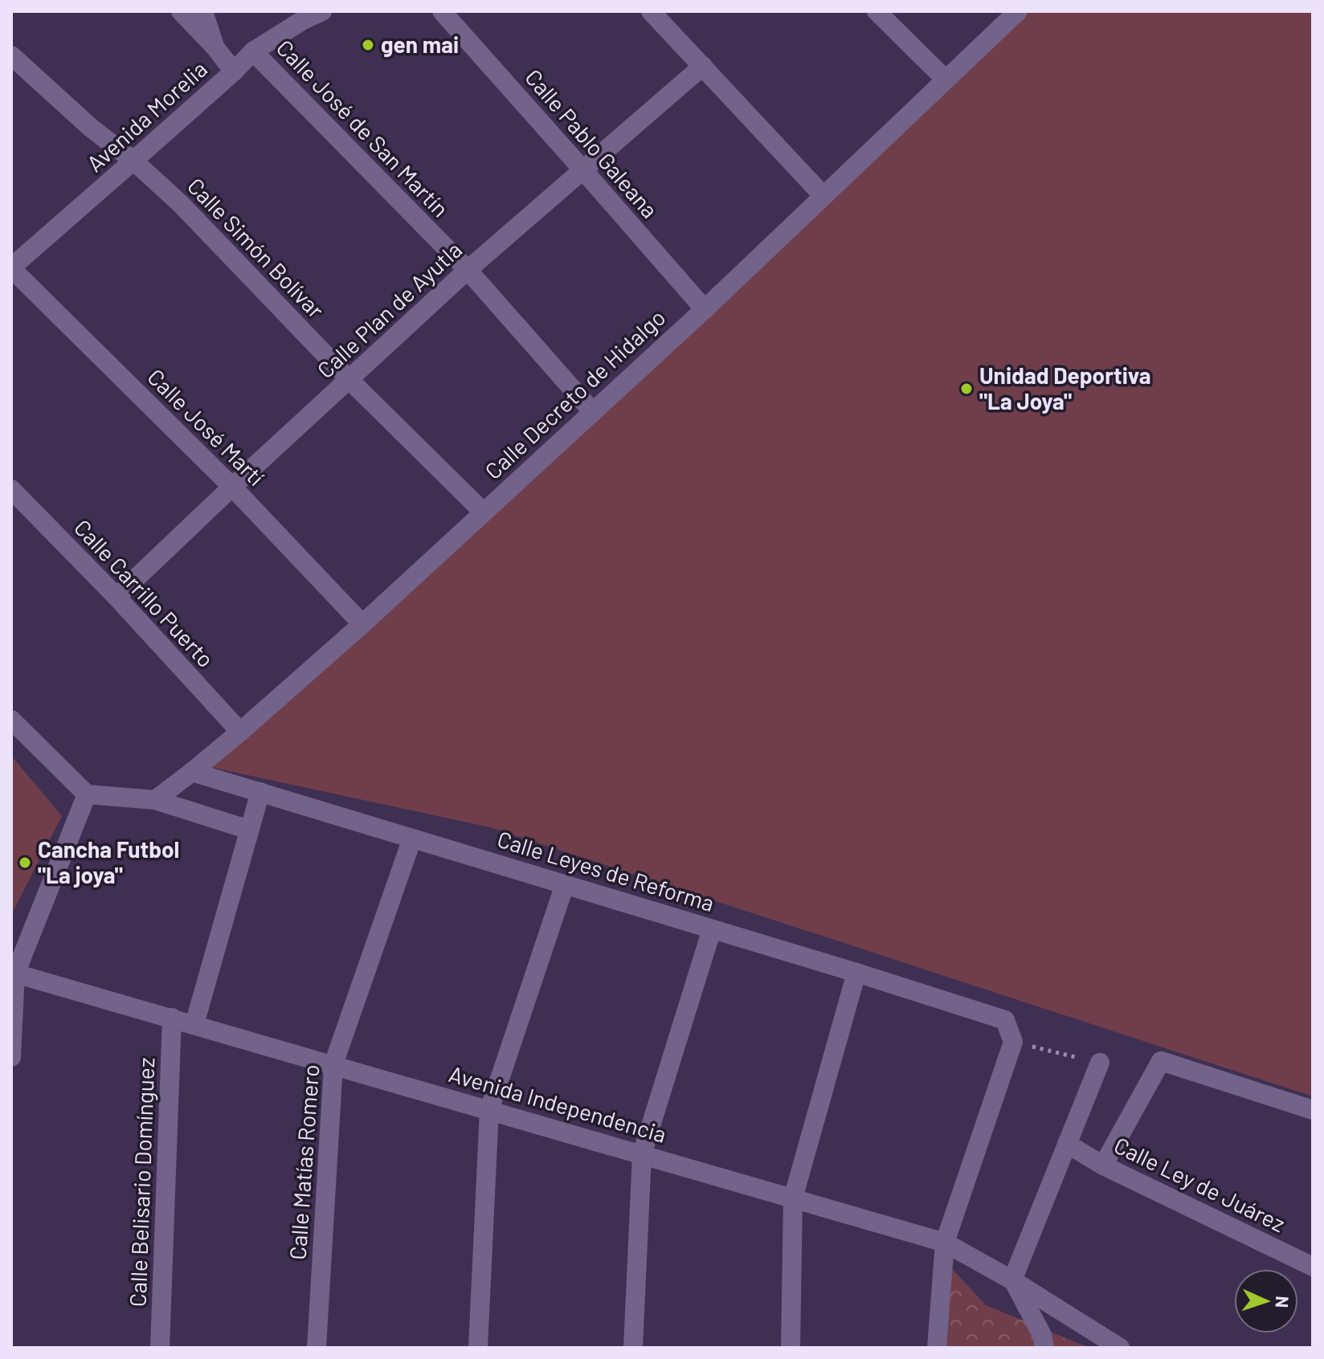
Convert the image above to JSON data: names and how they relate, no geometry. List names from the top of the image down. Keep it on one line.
{"streets":{"street":["Avenida Morelia","Calle José de San Martín","Calle Pablo Galeana","Calle Simón Bolívar","Calle Plan de Ayutla","Calle Decreto de Hidalgo","Calle José Martí","Calle Carrillo Puerto","Calle Leyes de Reforma","Avenida Independencia","Calle Matías Romero","Calle Belisario Domínguez","Calle Ley de Juárez"]},"crossings":[["Avenida Morelia","Calle José de San Martín"],["Avenida Morelia","Calle Simón Bolívar"],["Avenida Morelia","Calle José Martí"],["Calle José de San Martín","Calle Plan de Ayutla"],["Calle José de San Martín","Calle Decreto de Hidalgo"],["Calle Pablo Galeana","Calle Plan de Ayutla"],["Calle Pablo Galeana","Calle Decreto de Hidalgo"],["Calle Simón Bolívar","Calle Plan de Ayutla"],["Calle Simón Bolívar","Calle Decreto de Hidalgo"],["Calle Plan de Ayutla","Calle José Martí"],["Calle Plan de Ayutla","Calle Carrillo Puerto"],["Calle Decreto de Hidalgo","Calle José Martí"],["Calle Decreto de Hidalgo","Calle Carrillo Puerto"],["Calle Decreto de Hidalgo","Calle Leyes de Reforma"],["Calle Leyes de Reforma","Calle Matías Romero"],["Avenida Independencia","Calle Matías Romero"],["Avenida Independencia","Calle Belisario Domínguez"]],"places":["gen mai","Unidad Deportiva \"La Joya\"","Cancha Futbol \"La joya\""],"north":"right"}
